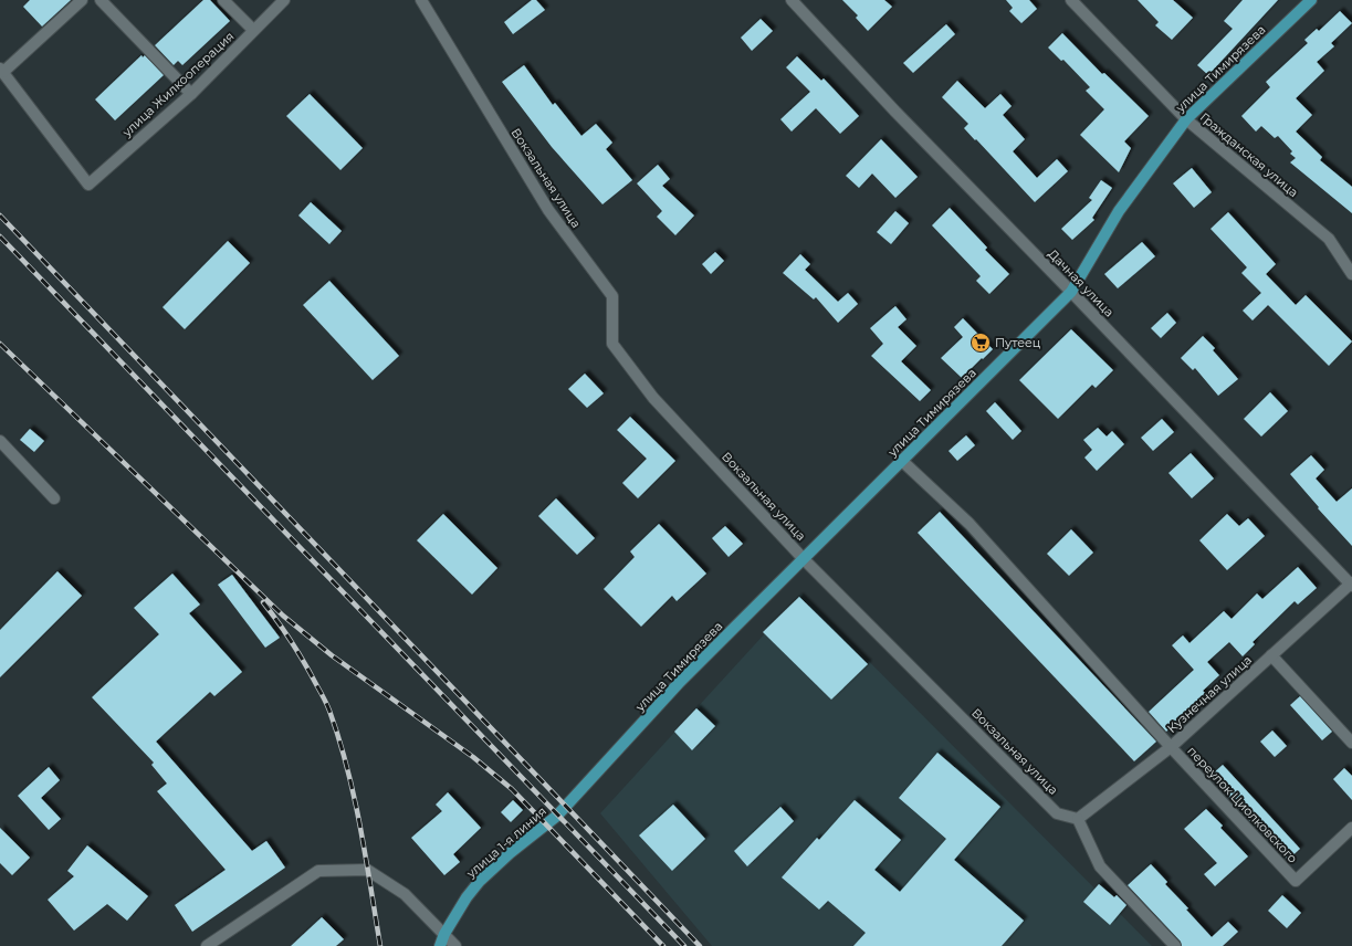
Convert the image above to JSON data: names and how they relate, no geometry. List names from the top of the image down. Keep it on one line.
{"streets":{"main road":["улица Тимирязева","улица 1-я линия"],"street":["улица Жилкооперация","Гражданская улица","Вокзальная улица","Дачная улица","Кузнечная улица","переулок Циолковского"]},"crossings":[["улица Тимирязева","Гражданская улица"],["улица Тимирязева","Вокзальная улица"],["улица Тимирязева","Дачная улица"],["улица Тимирязева","улица 1-я линия"],["Вокзальная улица","Кузнечная улица"],["Дачная улица","Кузнечная улица"],["Кузнечная улица","переулок Циолковского"]],"places":{"supermarket":["Путеец"]}}
